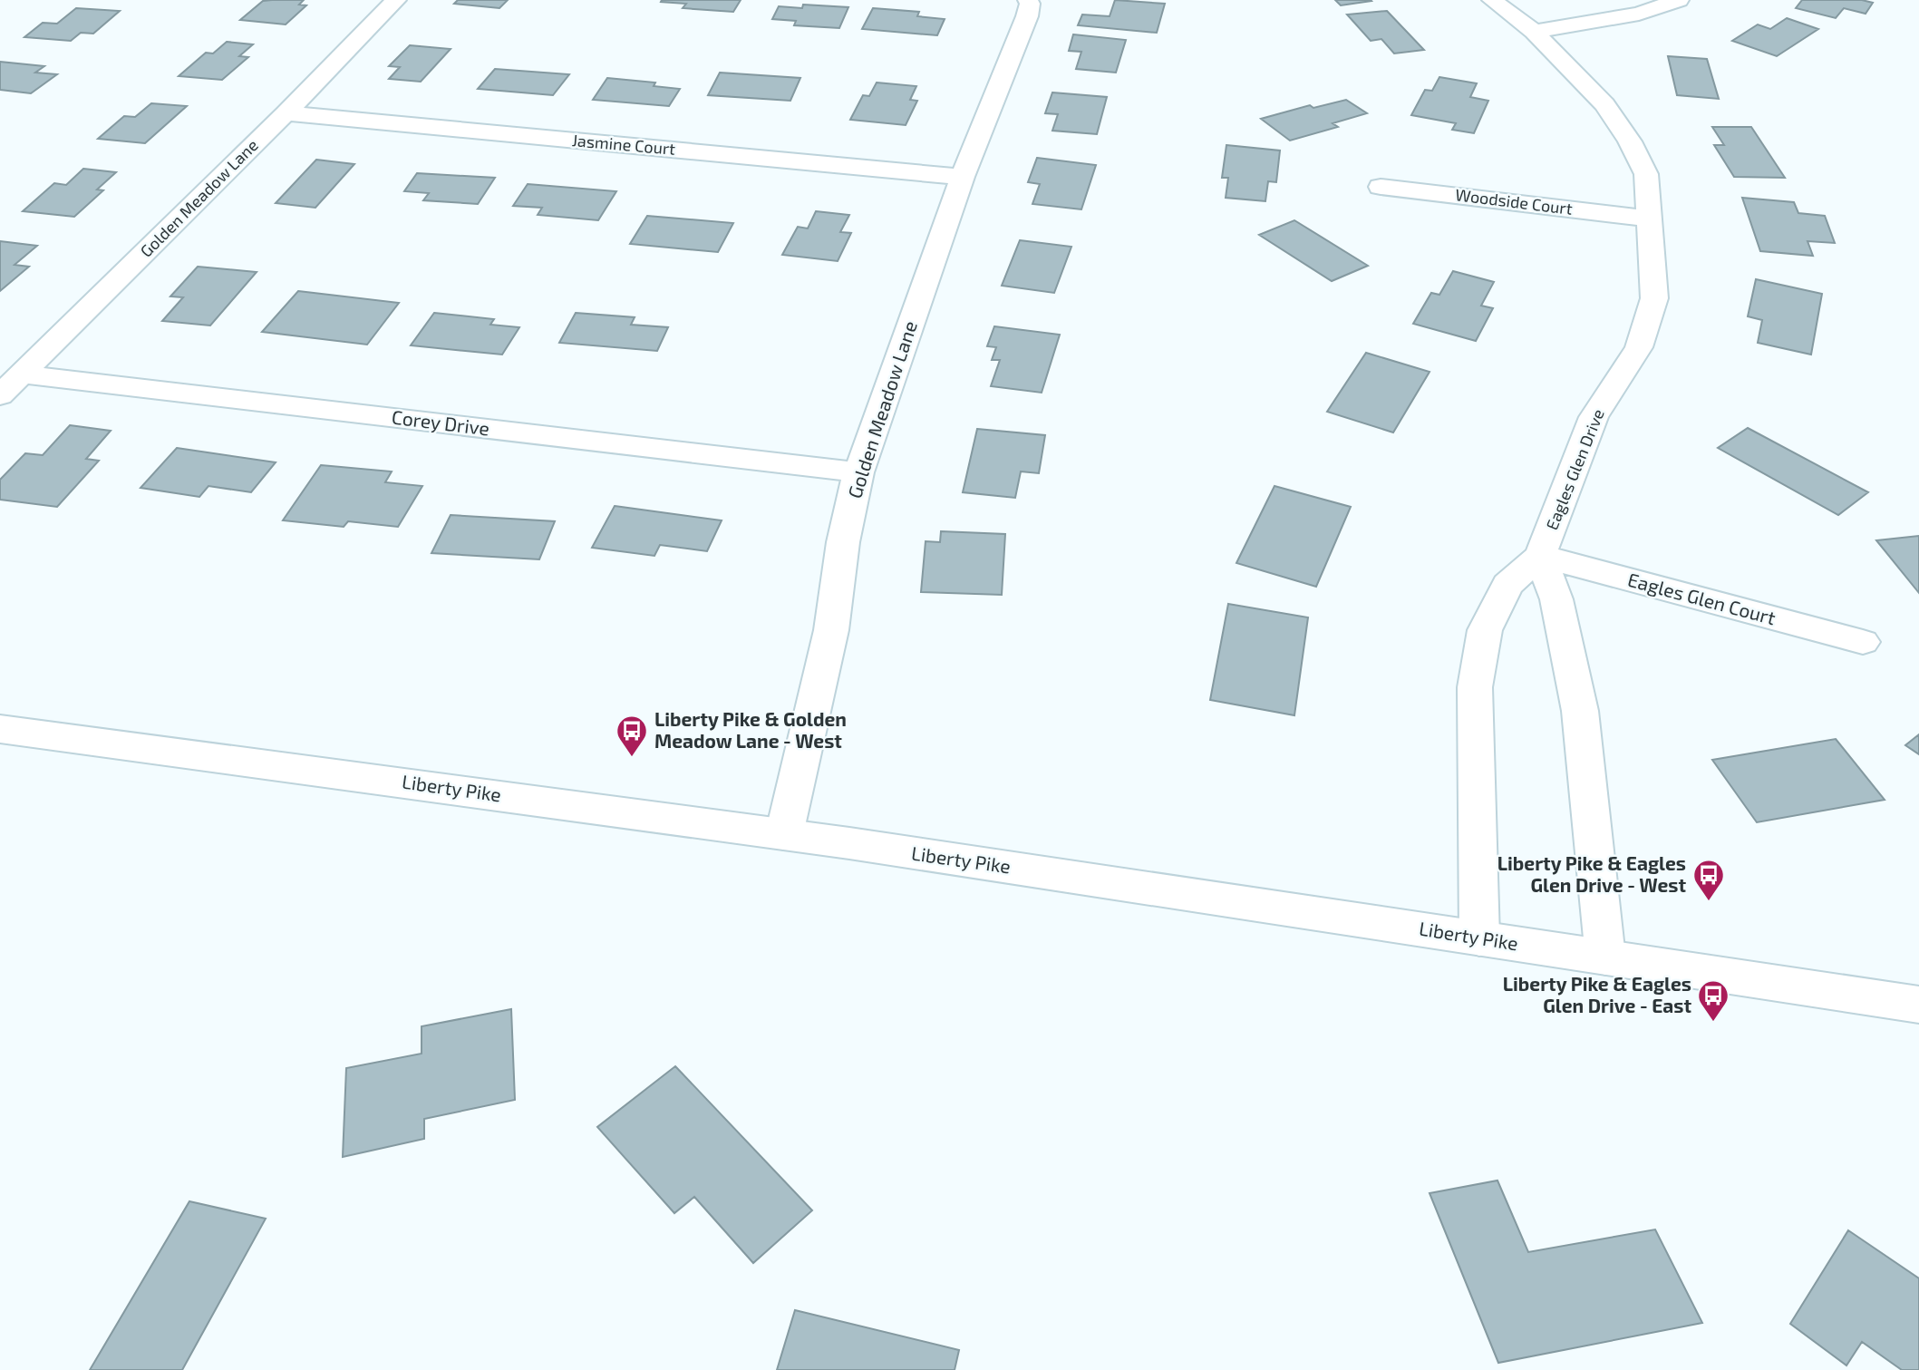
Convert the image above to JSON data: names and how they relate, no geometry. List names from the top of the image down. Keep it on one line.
{"streets":{"street":["Jasmine Court","Golden Meadow Lane","Woodside Court","Corey Drive","Eagles Glen Drive","Eagles Glen Court","Liberty Pike"]},"crossings":[["Jasmine Court","Golden Meadow Lane"],["Golden Meadow Lane","Corey Drive"],["Golden Meadow Lane","Liberty Pike"],["Woodside Court","Eagles Glen Drive"],["Eagles Glen Drive","Eagles Glen Court"],["Eagles Glen Drive","Liberty Pike"]],"places":{"bus stop":["Liberty Pike & Golden Meadow Lane - West","Liberty Pike & Eagles Glen Drive - West","Liberty Pike & Eagles Glen Drive - East"]}}
